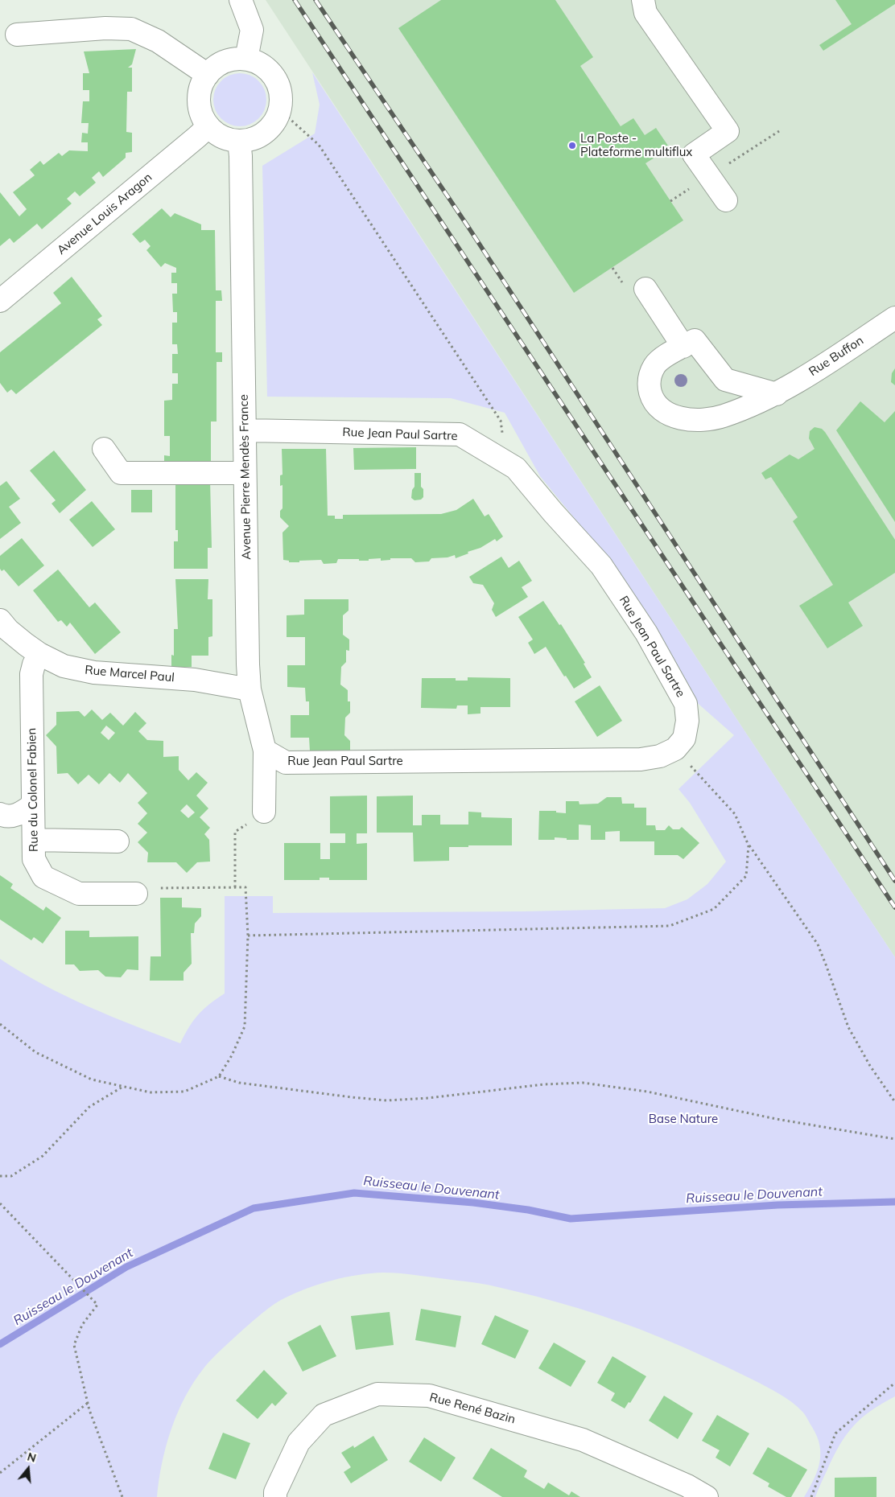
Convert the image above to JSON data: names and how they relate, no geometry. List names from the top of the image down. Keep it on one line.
{"streets":{"street":["Avenue Louis Aragon","Rue Buffon","Rue Jean Paul Sartre","Avenue Pierre Mendès France","Rue Marcel Paul","Rue du Colonel Fabien","Rue René Bazin"]},"crossings":[["Avenue Louis Aragon","Avenue Pierre Mendès France"],["Rue Jean Paul Sartre","Avenue Pierre Mendès France"],["Avenue Pierre Mendès France","Rue Marcel Paul"],["Rue Marcel Paul","Rue du Colonel Fabien"]],"water":["Ruisseau le Douvenant"],"parks":["Base Nature"],"places":["La Poste - Plateforme multiflux"],"north":"top"}
